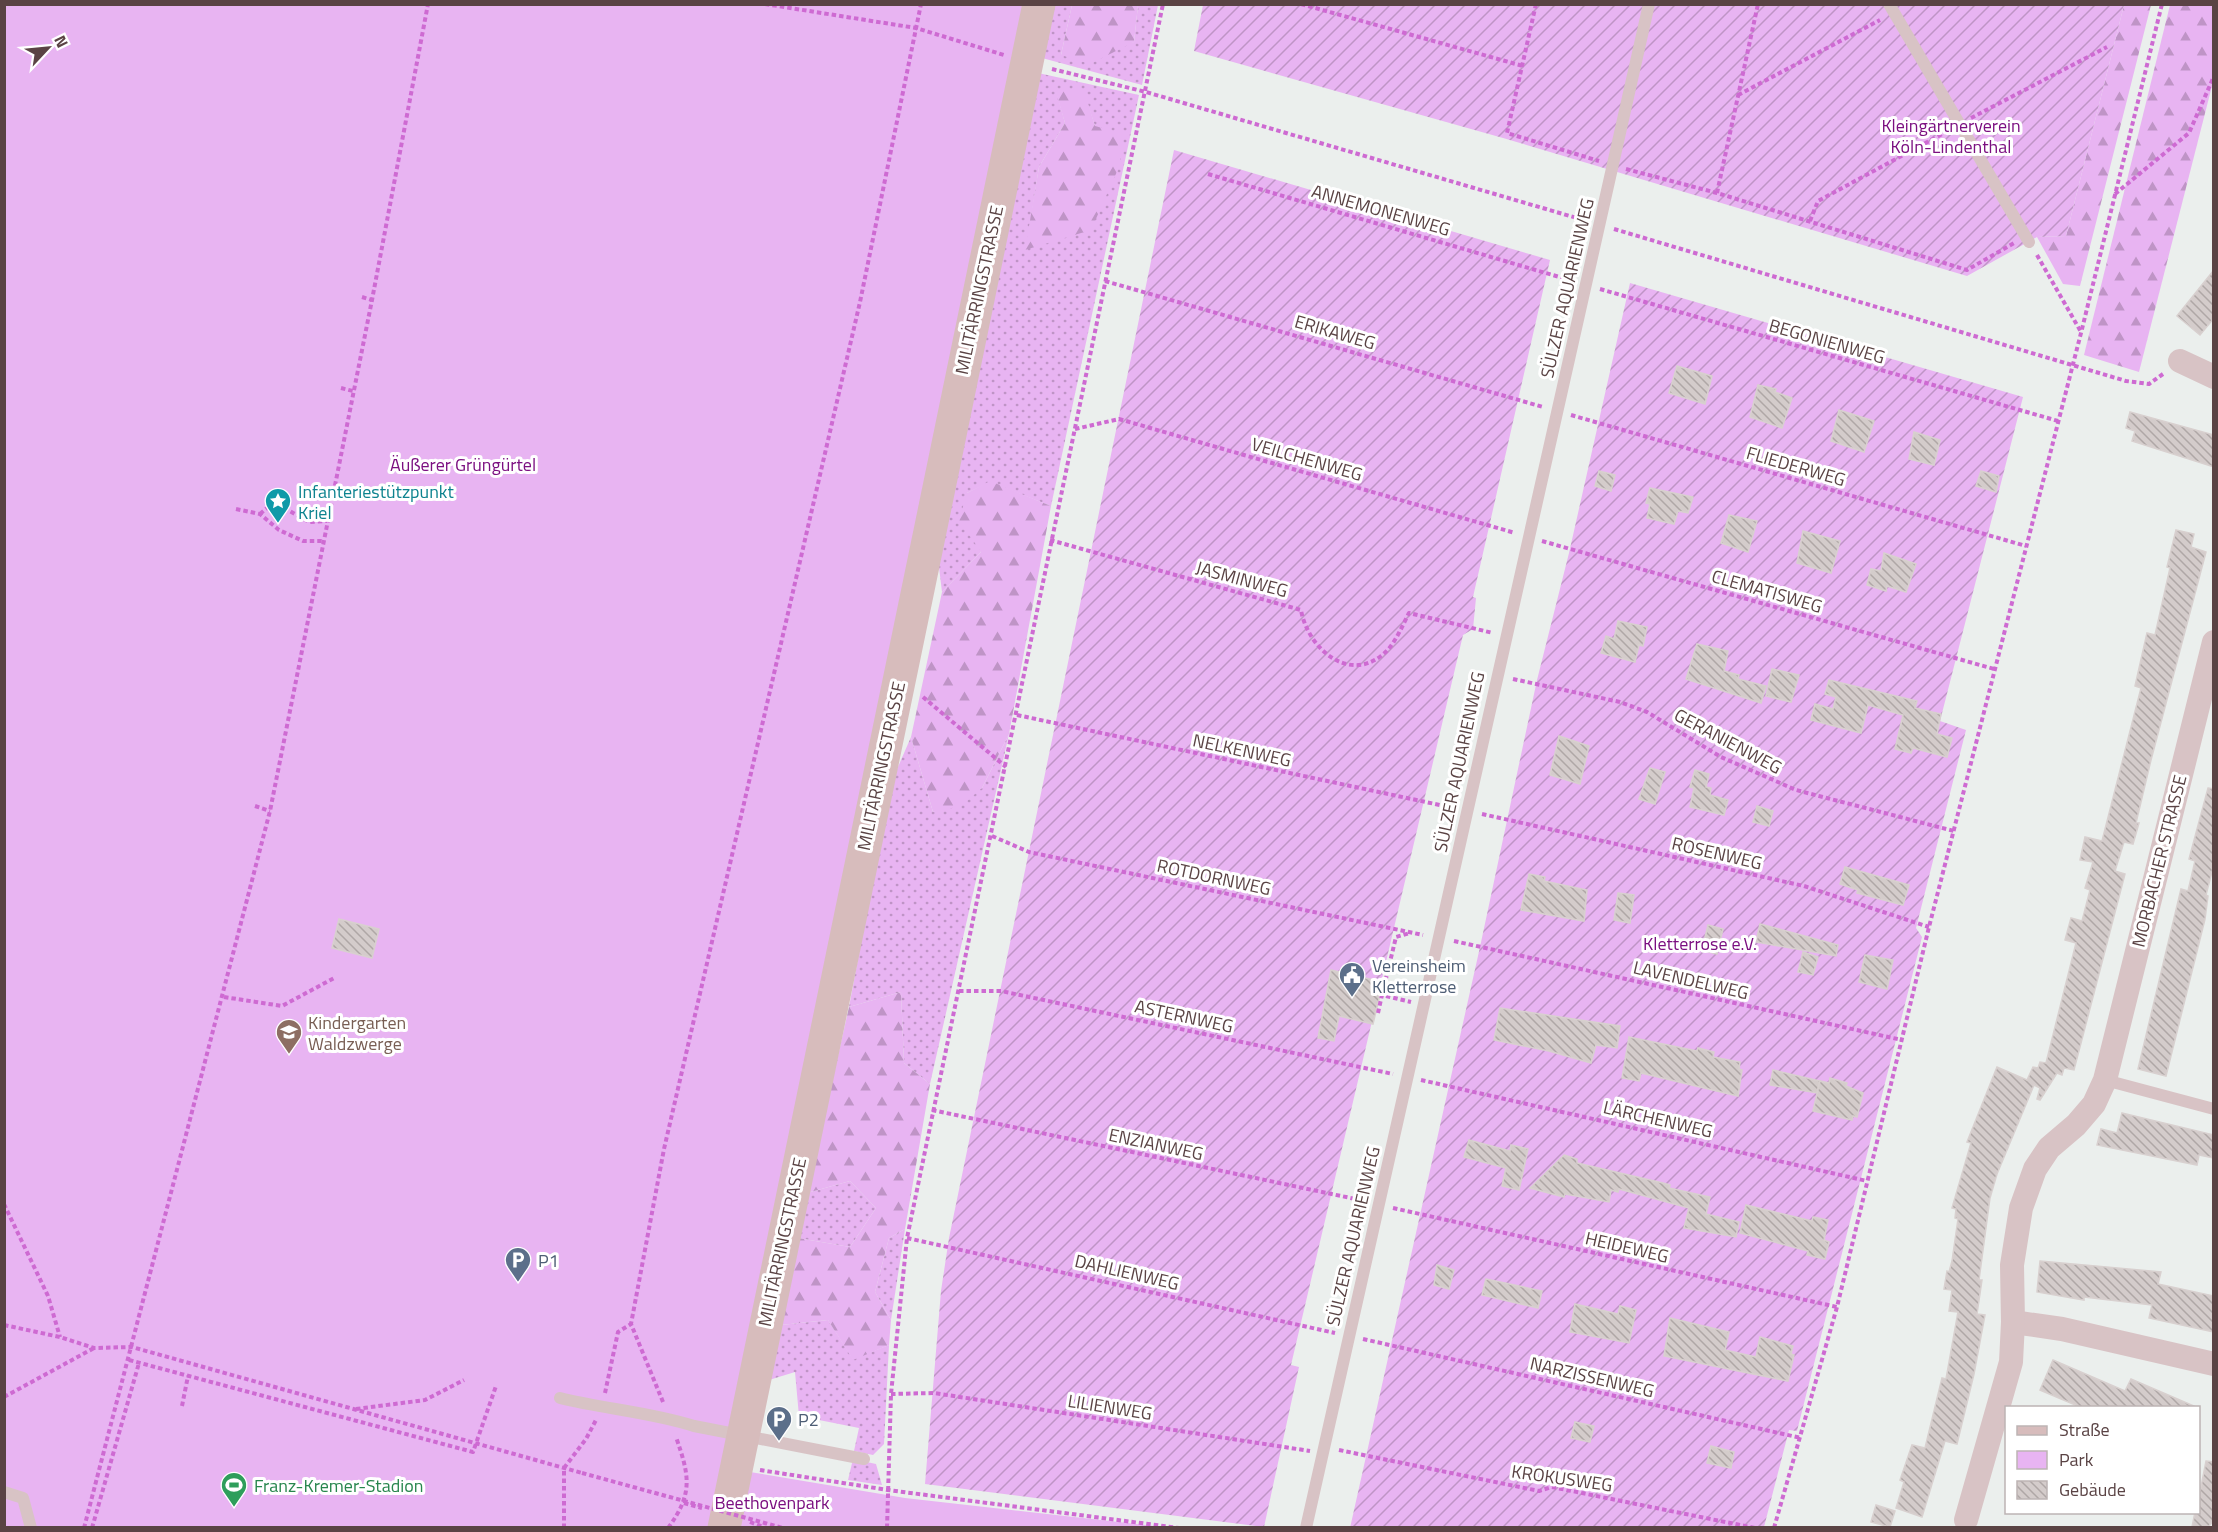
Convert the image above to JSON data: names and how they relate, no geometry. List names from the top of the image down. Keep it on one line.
{"streets":{"main road":["MILITÄRRINGSTRASSE"],"street":["MORBACHER STRASSE"],"lane":["SÜLZER AQUARIENWEG"],"path":["ANNEMONENWEG","ERIKAWEG","BEGONIENWEG","VEILCHENWEG","FLIEDERWEG","JASMINWEG","CLEMATISWEG","GERANIENWEG","NELKENWEG","ROSENWEG","ROTDORNWEG","LAVENDELWEG","ASTERNWEG","LÄRCHENWEG","ENZIANWEG","HEIDEWEG","DAHLIENWEG","NARZISSENWEG","LILIENWEG","KROKUSWEG"]},"crossings":[["SÜLZER AQUARIENWEG","GERANIENWEG"],["SÜLZER AQUARIENWEG","LILIENWEG"],["SÜLZER AQUARIENWEG","KROKUSWEG"],["LILIENWEG","KROKUSWEG"]],"parks":["Kleingärtnerverein Köln-Lindenthal","Äußerer Grüngürtel","Kletterrose e.V.","Beethovenpark"],"places":{"place":["Infanteriestützpunkt Kriel"],"public building":["Vereinsheim Kletterrose"],"school or university":["Kindergarten Waldzwerge"],"parking":["P1","P2"],"sports":["Franz-Kremer-Stadion"]},"legend":["Straße","Park","Gebäude"],"north":"top right"}
